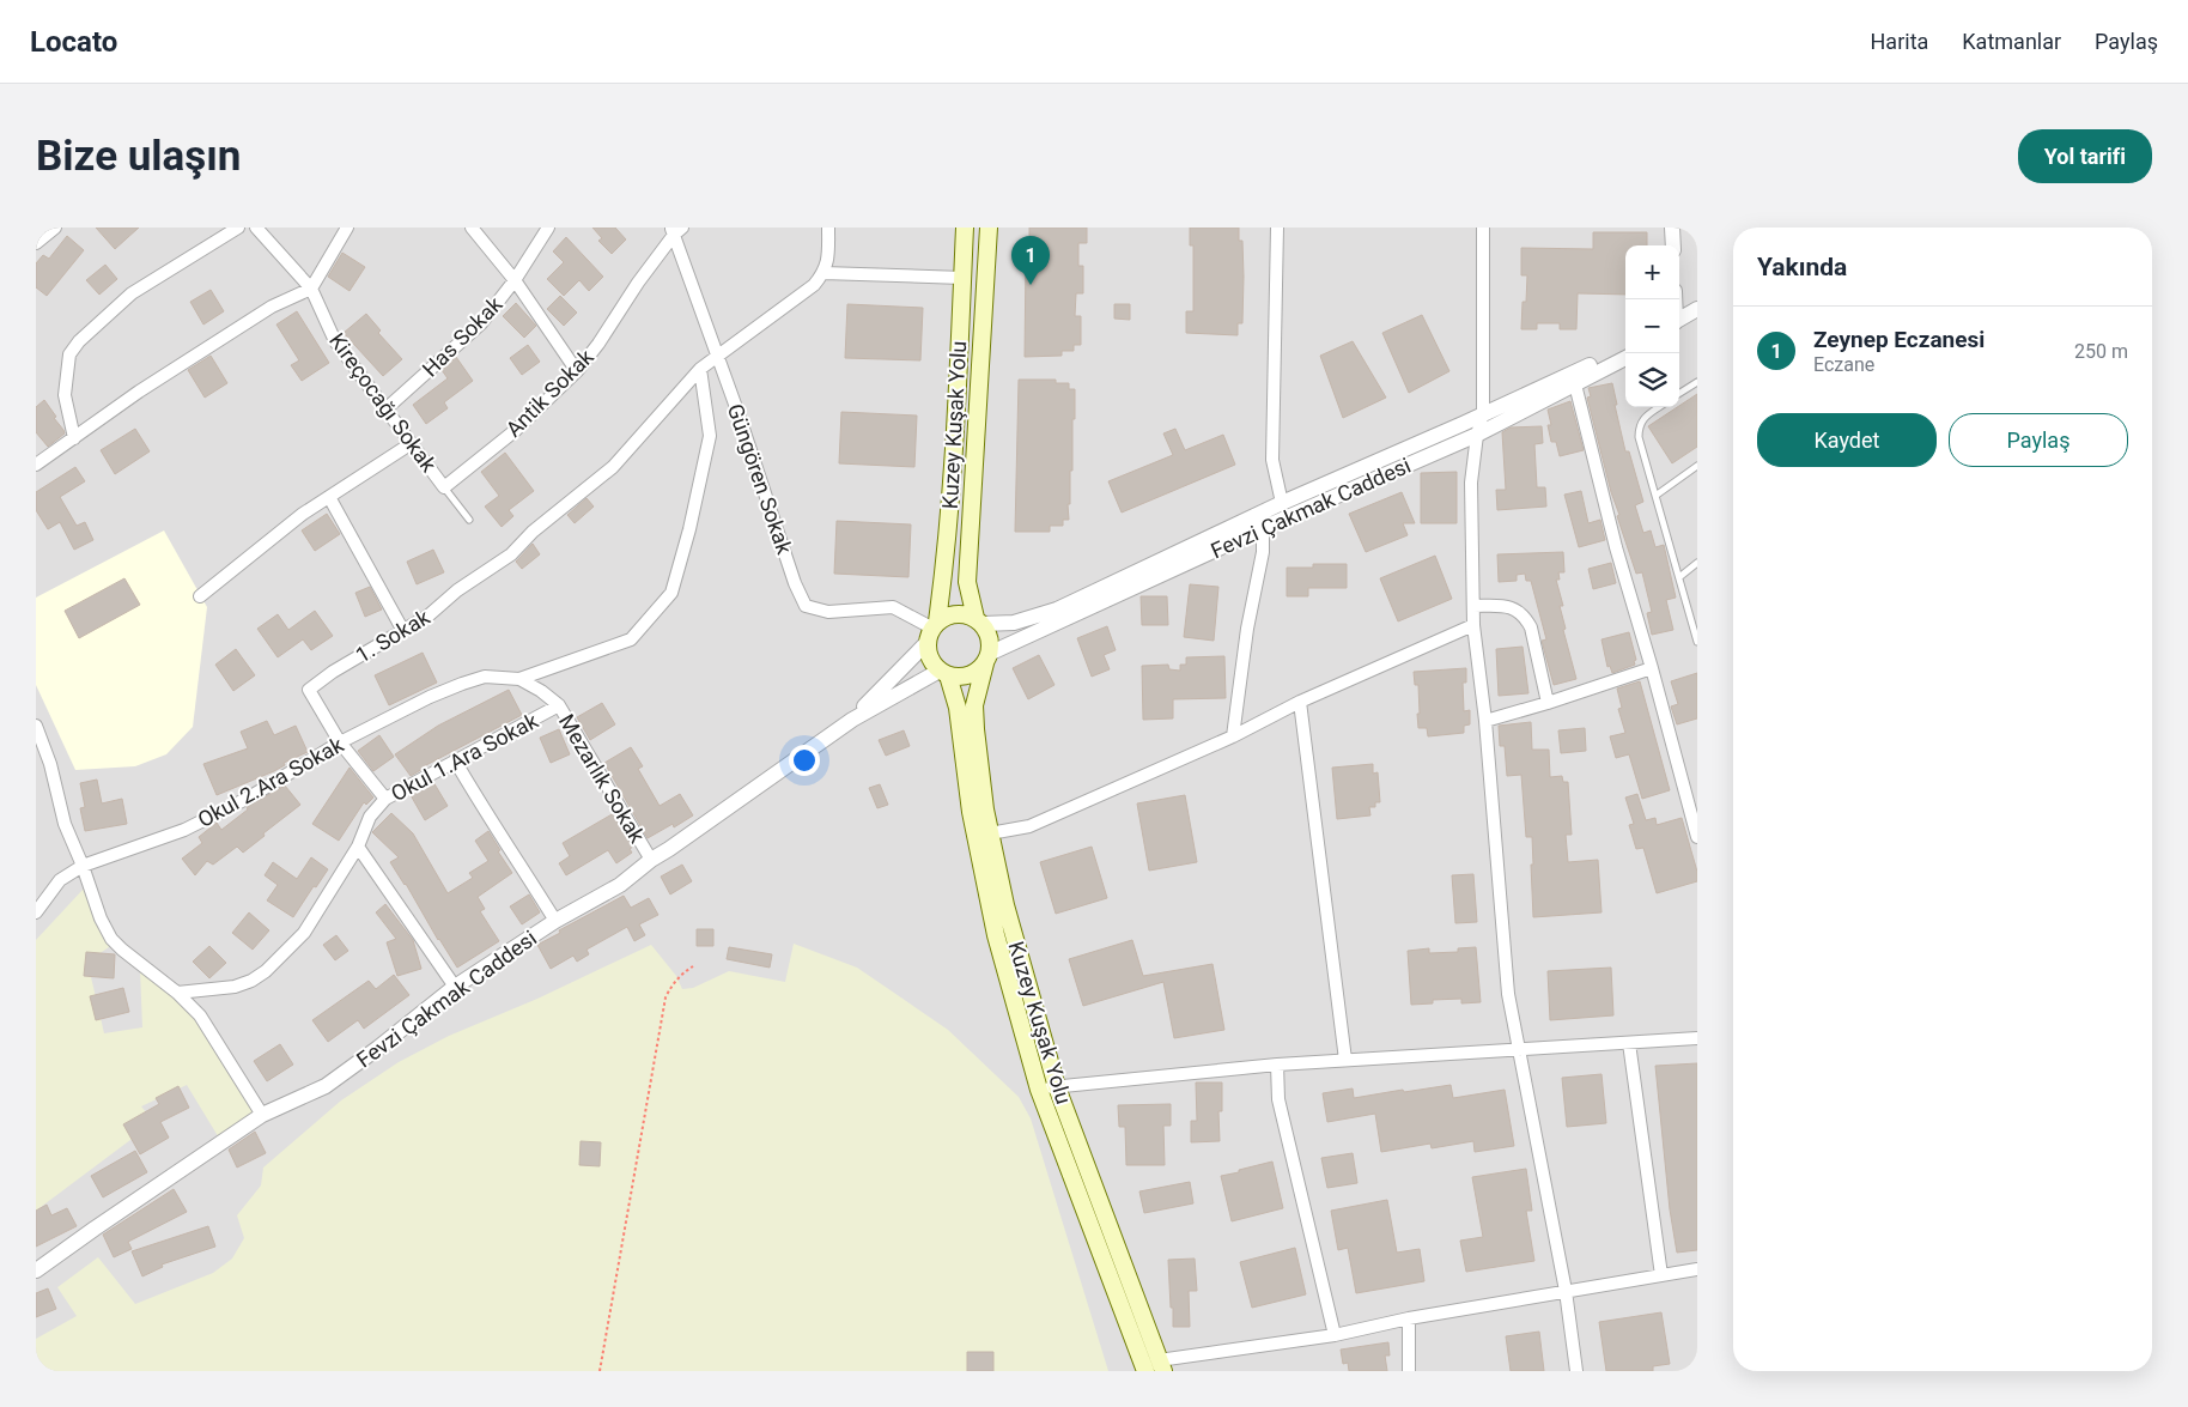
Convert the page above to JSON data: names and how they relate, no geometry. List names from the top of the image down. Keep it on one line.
{"streets":{"main road":["Kuzey Kuşak Yolu"],"street":["Has Sokak","Antik Sokak","Kireçocağı Sokak","Güngören Sokak","Fevzi Çakmak Caddesi","1. Sokak","Okul 1.Ara Sokak","Mezarlık Sokak","Okul 2.Ara Sokak"]},"crossings":[["Has Sokak","Kireçocağı Sokak"],["Antik Sokak","Kireçocağı Sokak"],["Antik Sokak","Güngören Sokak"],["Kuzey Kuşak Yolu","Güngören Sokak"],["Kuzey Kuşak Yolu","Fevzi Çakmak Caddesi"],["Güngören Sokak","Fevzi Çakmak Caddesi"],["Güngören Sokak","1. Sokak"],["Fevzi Çakmak Caddesi","Mezarlık Sokak"],["1. Sokak","Okul 2.Ara Sokak"],["Okul 1.Ara Sokak","Mezarlık Sokak"],["Mezarlık Sokak","Okul 2.Ara Sokak"]],"page":{"header":"Locato","nav":["Harita","Katmanlar","Paylaş"],"buttons":["Yol tarifi",["Kaydet","Paylaş"]],"title":"Bize ulaşın","heading":"Yakında","pins":"1","map_buttons":["+","−"],"list":[{"mark":"1","name":"Zeynep Eczanesi","note":"Eczane","value":"250 m"}]}}
